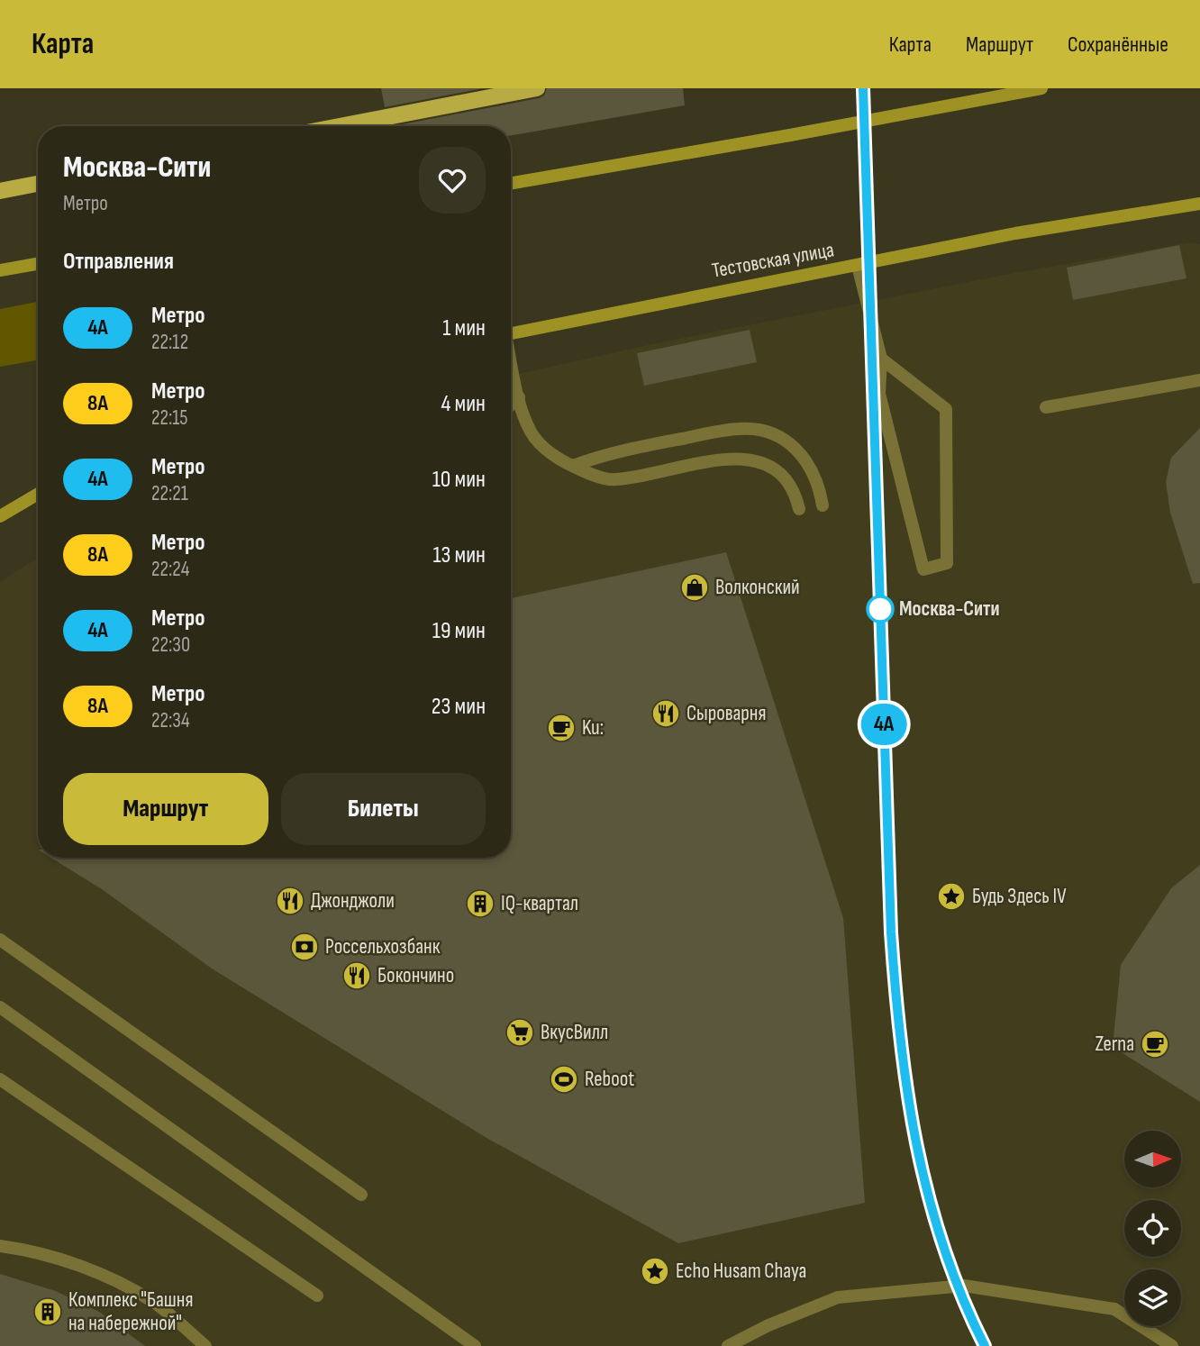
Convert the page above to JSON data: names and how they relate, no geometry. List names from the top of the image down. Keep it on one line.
{"streets":{"main road":["Тестовская улица"]},"places":{"shop":["Волконский"],"other":["Москва-Сити"],"restaurant":["Сыроварня","Джонджоли","Бокончино"],"cafe":["Ku:","Zerna"],"place":["Будь Здесь IV","Echo Husam Chaya"],"building":["IQ-квартал","Комплекс \"Башня на набережной\""],"bank":["Россельхозбанк"],"supermarket":["ВкусВилл"],"sports":["Reboot"]},"lines":["metro line 4А"],"north":"right","page":{"header":"Карта","nav":["Карта","Маршрут","Сохранённые"],"on_map":"4А","heading":[["Москва-Сити","Метро"],"Отправления"],"list":[{"mark":"4А","name":"Метро","note":"22:12","value":"1 мин"},{"mark":"8А","name":"Метро","note":"22:15","value":"4 мин"},{"mark":"4А","name":"Метро","note":"22:21","value":"10 мин"},{"mark":"8А","name":"Метро","note":"22:24","value":"13 мин"},{"mark":"4А","name":"Метро","note":"22:30","value":"19 мин"},{"mark":"8А","name":"Метро","note":"22:34","value":"23 мин"}],"buttons":["Маршрут","Билеты"]}}
